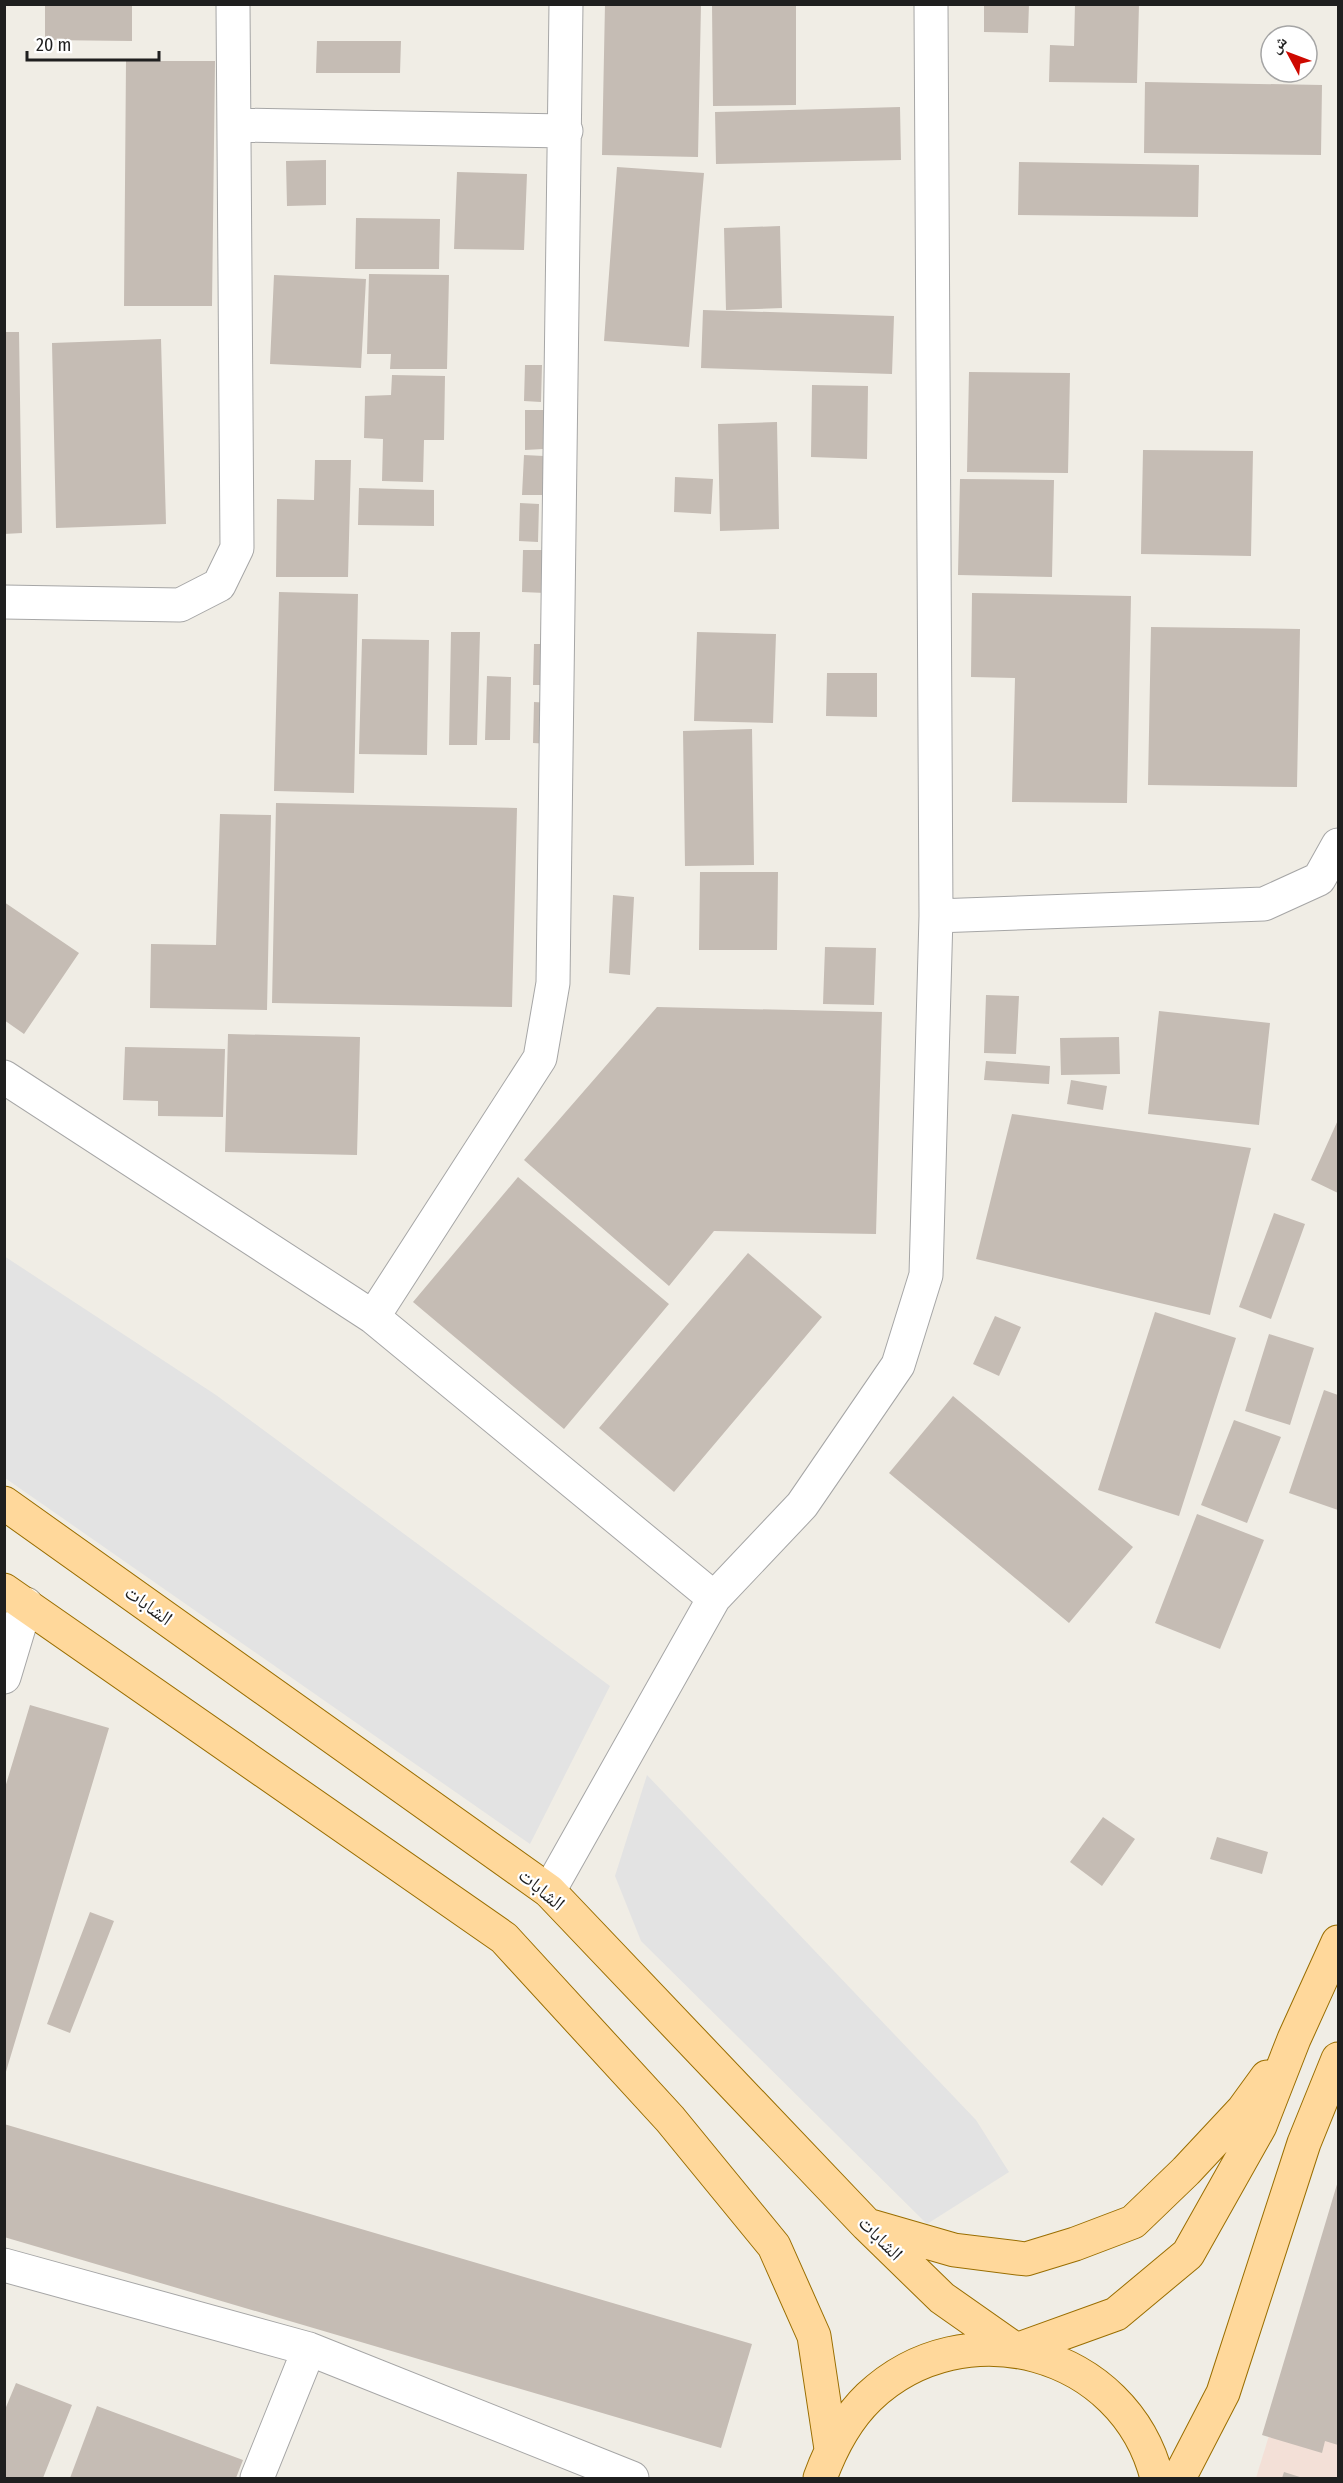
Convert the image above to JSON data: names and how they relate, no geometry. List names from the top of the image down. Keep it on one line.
{"streets":{"main road":["الشابات"]},"scale_bar":"20 m","north":"top left"}
